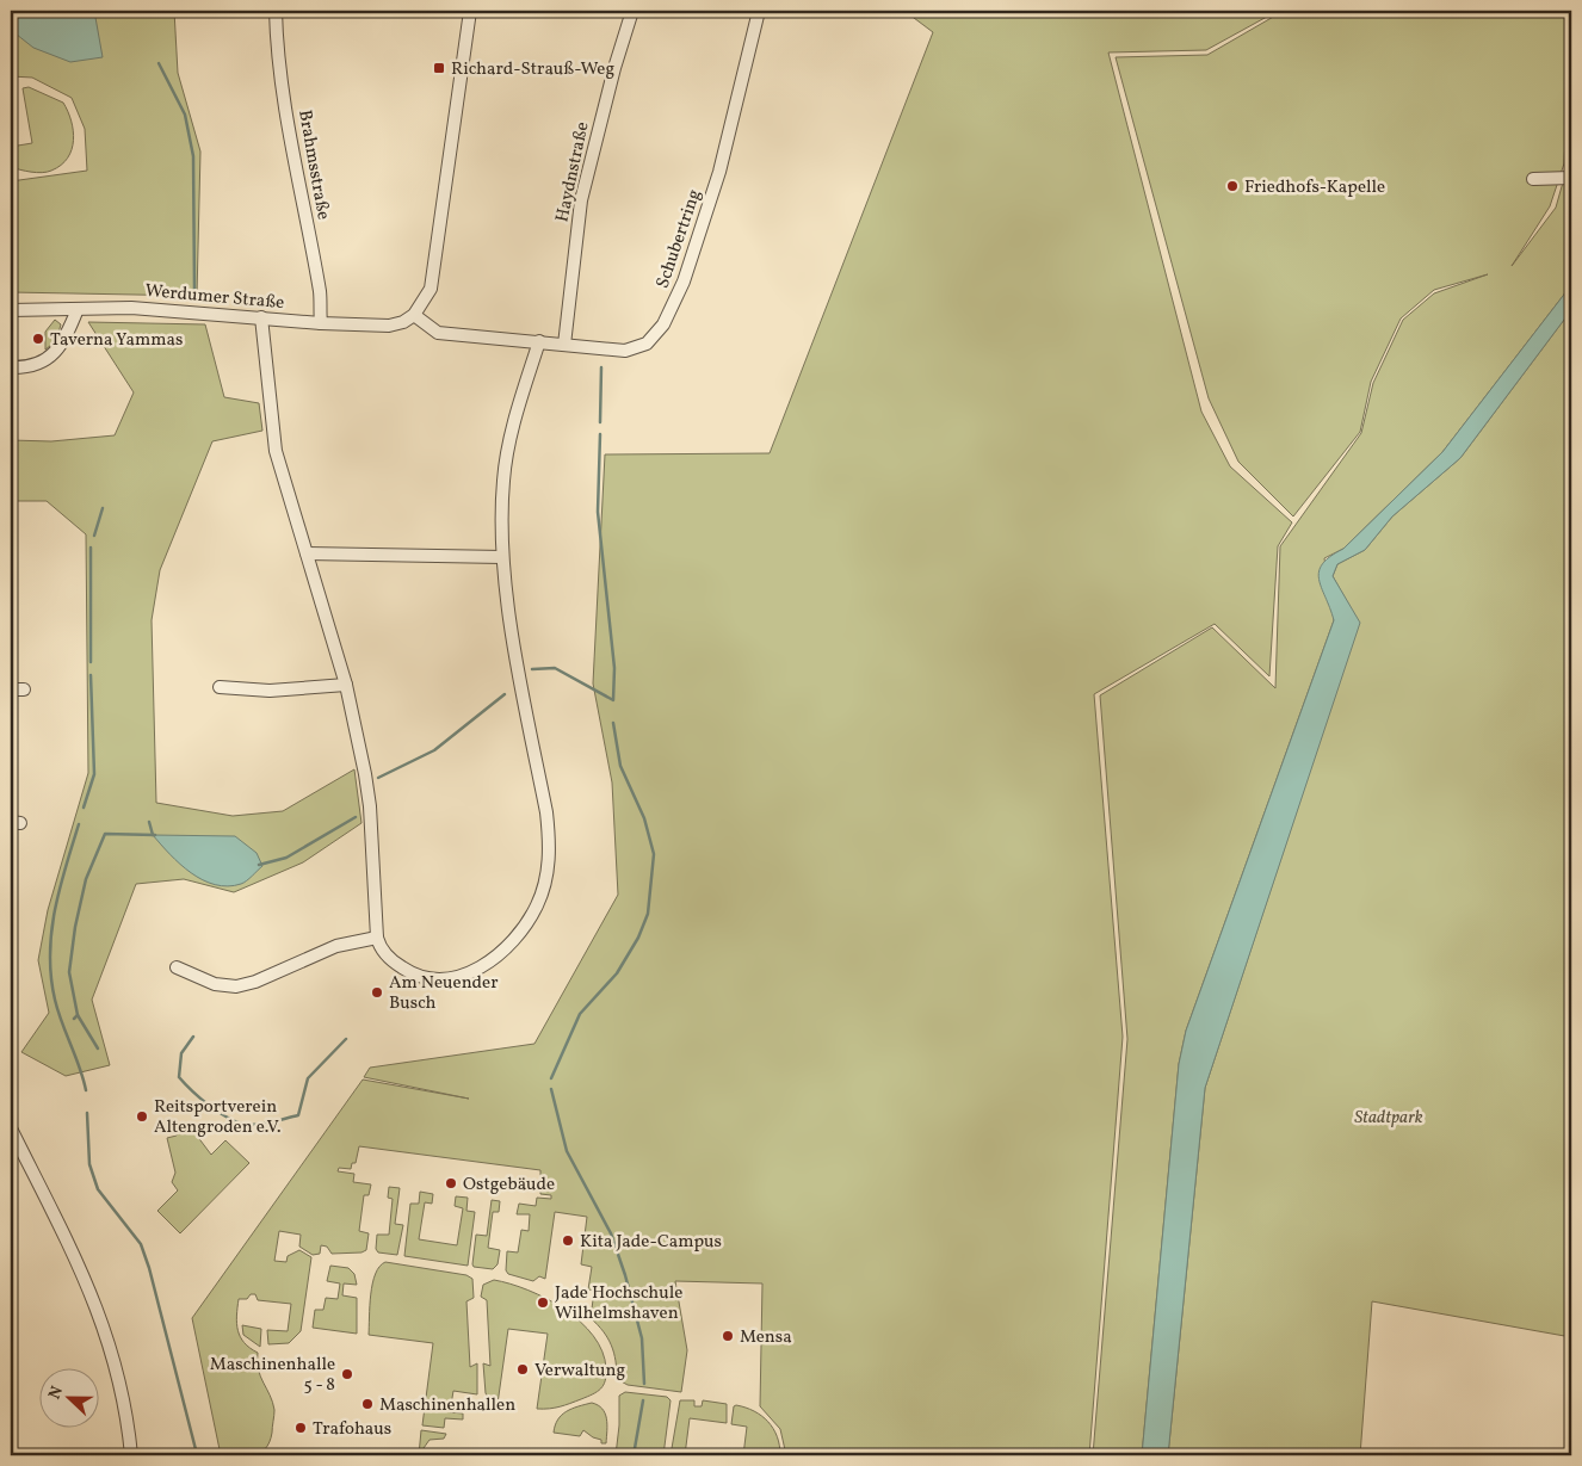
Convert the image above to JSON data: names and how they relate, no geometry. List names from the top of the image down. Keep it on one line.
{"streets":{"street":["Brahmsstraße","Haydnstraße","Schubertring","Werdumer Straße"]},"crossings":[["Brahmsstraße","Werdumer Straße"],["Haydnstraße","Schubertring"],["Schubertring","Werdumer Straße"]],"parks":["Stadtpark"],"places":{"transit":["Richard-Strauß-Weg"],"other":["Friedhofs-Kapelle","Taverna Yammas","Am Neuender Busch","Reitsportverein Altengroden e.V.","Ostgebäude","Kita Jade-Campus","Jade Hochschule Wilhelmshaven","Mensa","Verwaltung","Maschinenhalle 5 - 8","Maschinenhallen","Trafohaus"]},"north":"left"}
